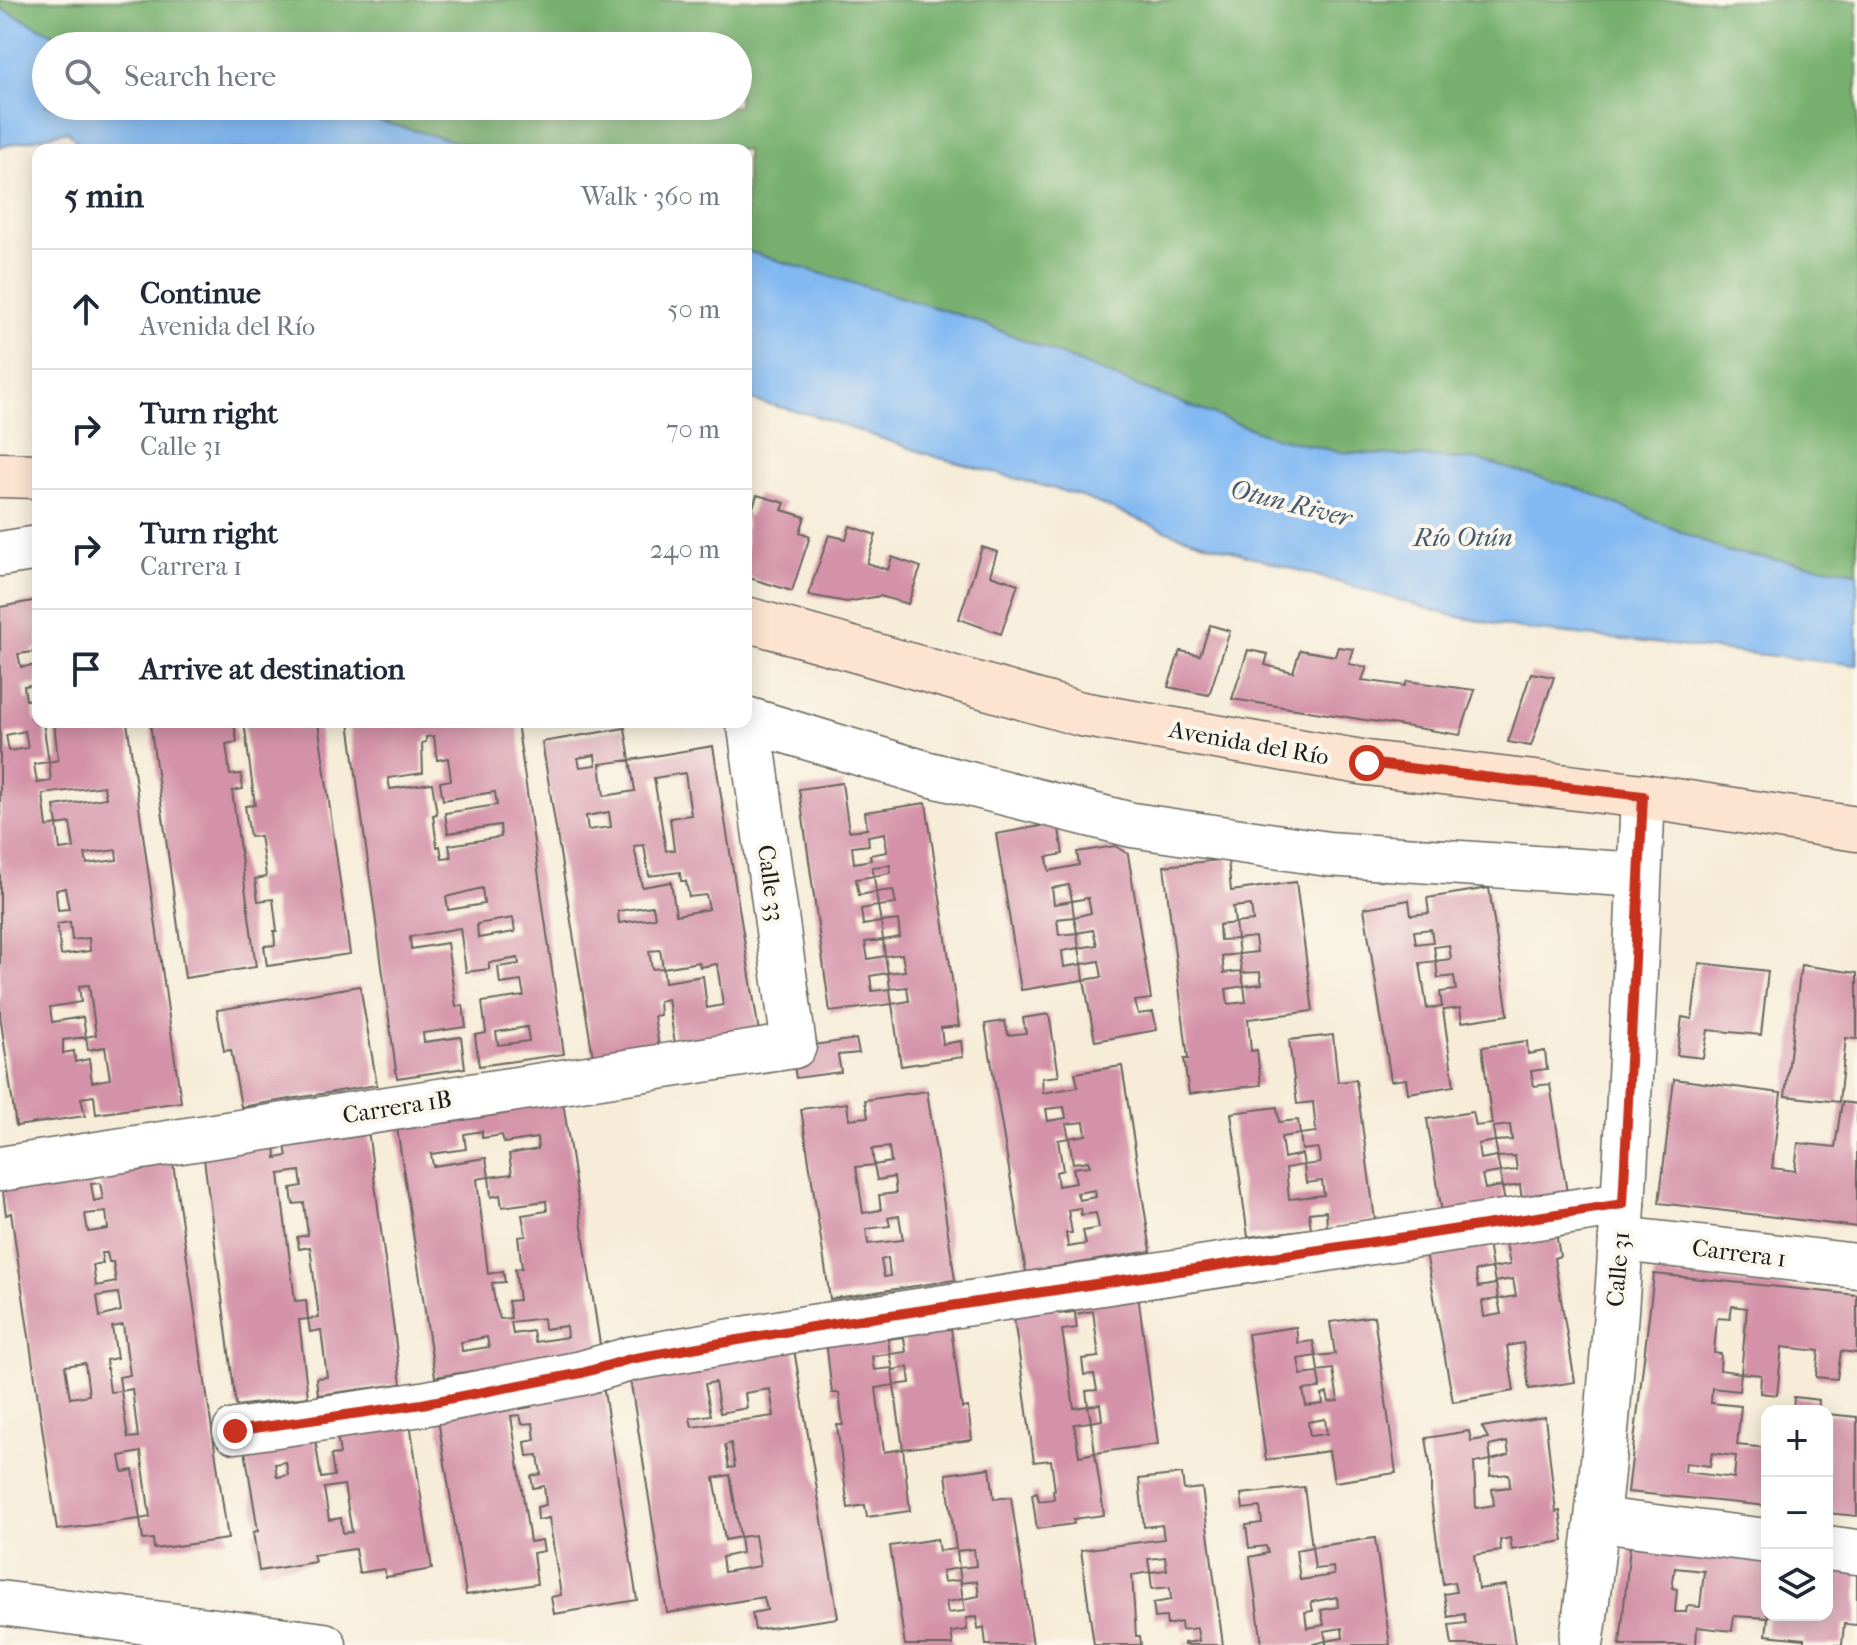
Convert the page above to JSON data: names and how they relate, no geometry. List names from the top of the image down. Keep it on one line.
{"streets":{"main road":["Avenida del Río"],"street":["Calle 33","Carrera 1B","Carrera 1","Calle 31"]},"crossings":[["Avenida del Río","Calle 31"],["Calle 33","Carrera 1B"],["Carrera 1","Calle 31"]],"water":["Otun River","Río Otún"],"page":{"search":"Search here","heading":["5 min","Walk · 360 m"],"list":[["Continue","Avenida del Río","50 m"],["Turn right","Calle 31","70 m"],["Turn right","Carrera 1","240 m"],"Arrive at destination"],"map_buttons":["+","−"]}}
